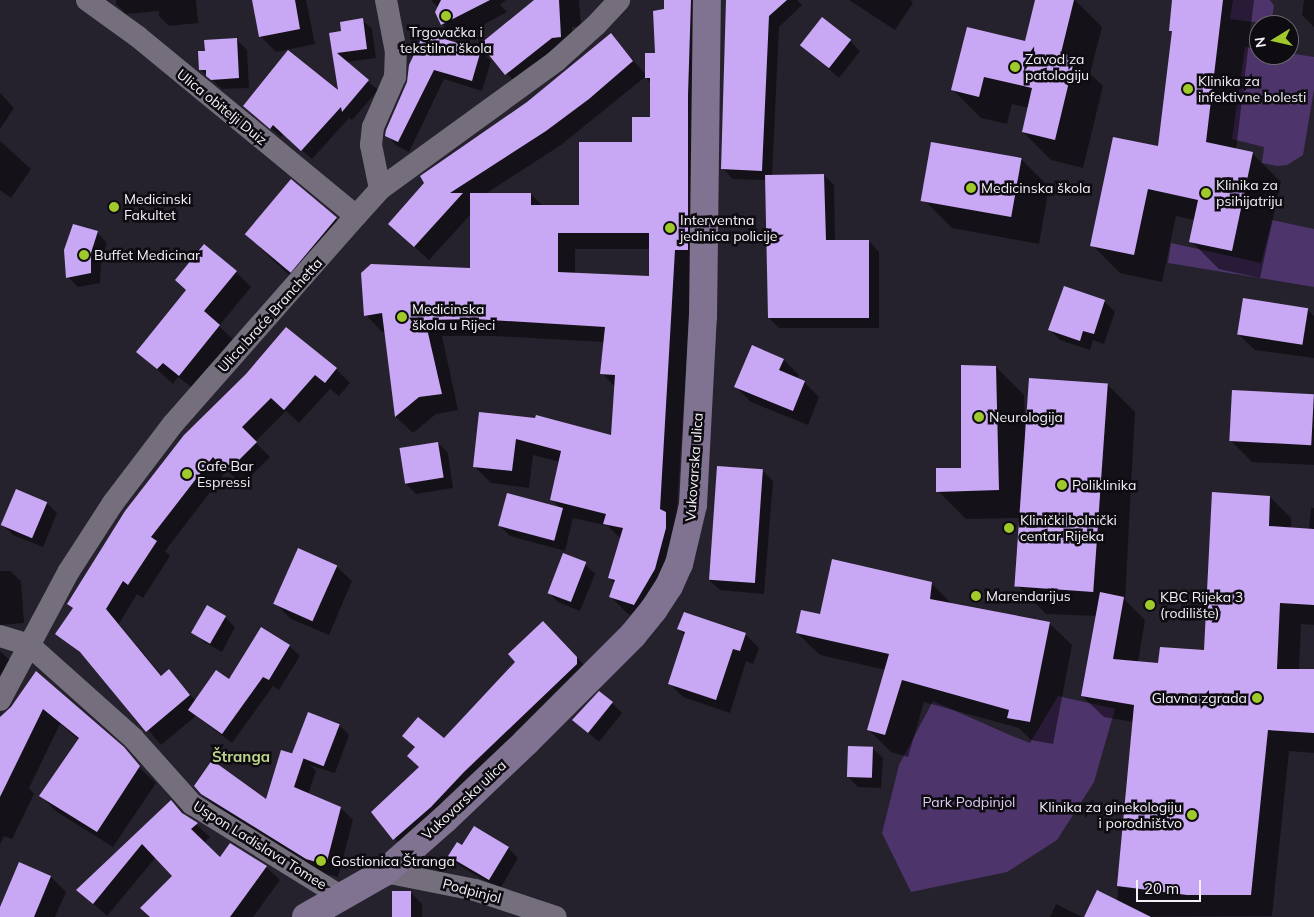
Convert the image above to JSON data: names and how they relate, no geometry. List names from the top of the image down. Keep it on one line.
{"streets":{"main road":["Vukovarska ulica"],"street":["Ulica obitelji Duiz","Ulica braće Branchetta","Uspon Ladislava Tomee","Podpinjol"]},"crossings":[["Ulica obitelji Duiz","Ulica braće Branchetta"],["Ulica braće Branchetta","Uspon Ladislava Tomee"],["Vukovarska ulica","Uspon Ladislava Tomee"],["Vukovarska ulica","Podpinjol"]],"districts":["Štranga"],"parks":["Park Podpinjol"],"places":["Trgovačka i tekstilna škola","Zavod za patologiju","Klinika za infektivne bolesti","Medicinska škola","Klinika za psihijatriju","Medicinski Fakultet","Interventna jedinica policije","Buffet Medicinar","Medicinska škola u Rijeci","Neurologija","Cafe Bar Espressi","Poliklinika","Klinički bolnički centar Rijeka","Marendarijus","KBC Rijeka 3 (rodilište)","Glavna zgrada","Klinika za ginekologiju i porodništvo","Gostionica Štranga"],"scale_bar":"20 m","north":"left"}
